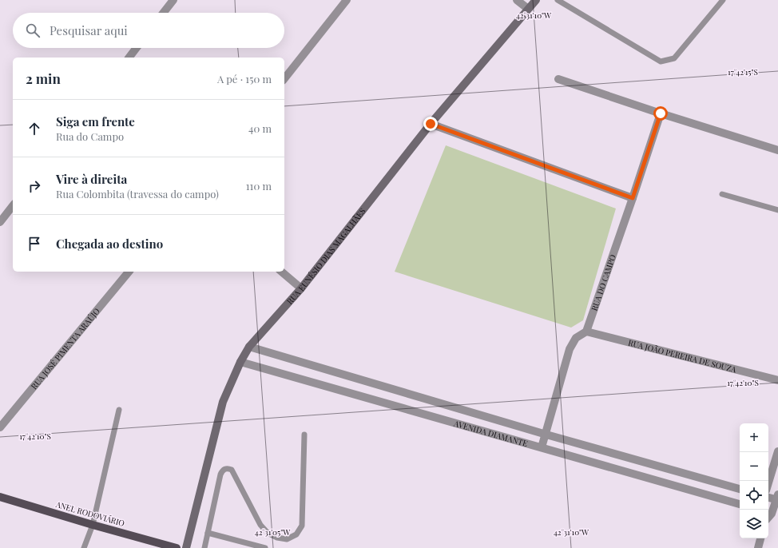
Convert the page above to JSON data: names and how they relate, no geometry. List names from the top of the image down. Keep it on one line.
{"streets":{"main road":["RUA EUNÉSIO DIAS MAGALHÃES","ANEL RODOVIÁRIO"],"street":["RUA DO CAMPO","RUA JOSÉ PIMENTA ARAÚJO","RUA JOÃO PEREIRA DE SOUZA","AVENIDA DIAMANTE"]},"crossings":[["RUA EUNÉSIO DIAS MAGALHÃES","AVENIDA DIAMANTE"],["RUA DO CAMPO","RUA JOÃO PEREIRA DE SOUZA"]],"page":{"search":"Pesquisar aqui","heading":["2 min","A pé · 150 m"],"list":[["Siga em frente","Rua do Campo","40 m"],["Vire à direita","Rua Colombita (travessa do campo)","110 m"],"Chegada ao destino"],"map_buttons":["+","−"]},"coordinates":["42°31'10\"W","17°42'15\"S","17°42'10\"S","42°31'05\"W"]}
